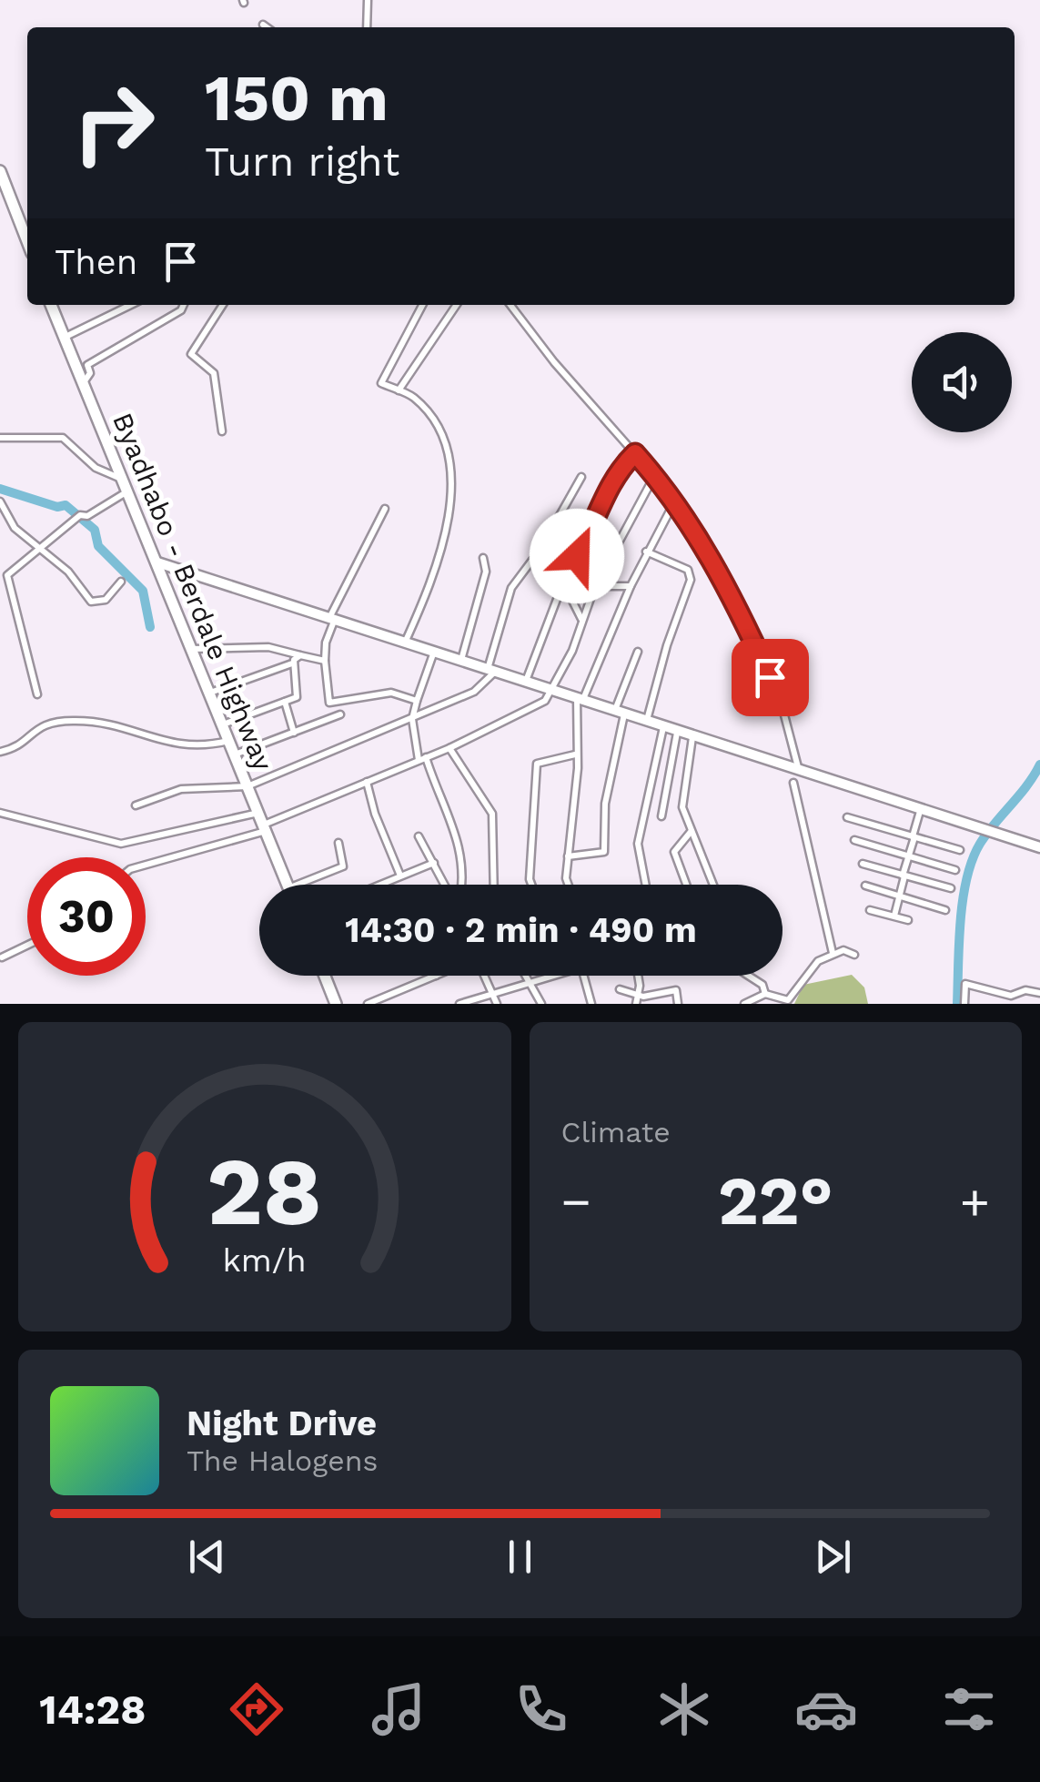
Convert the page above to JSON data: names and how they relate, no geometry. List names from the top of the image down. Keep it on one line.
{"streets":{"main road":["Byadhabo - Berdale Highway"]},"page":{"turn":["150 m","Turn right"],"then":"Then","limit":"30","trip":"14:30 · 2 min · 490 m","tile":"Climate","heat":["−","22°","+"],"song":["Night Drive","The Halogens"],"tabs":"14:28","gauge":["28","km/h"]}}
